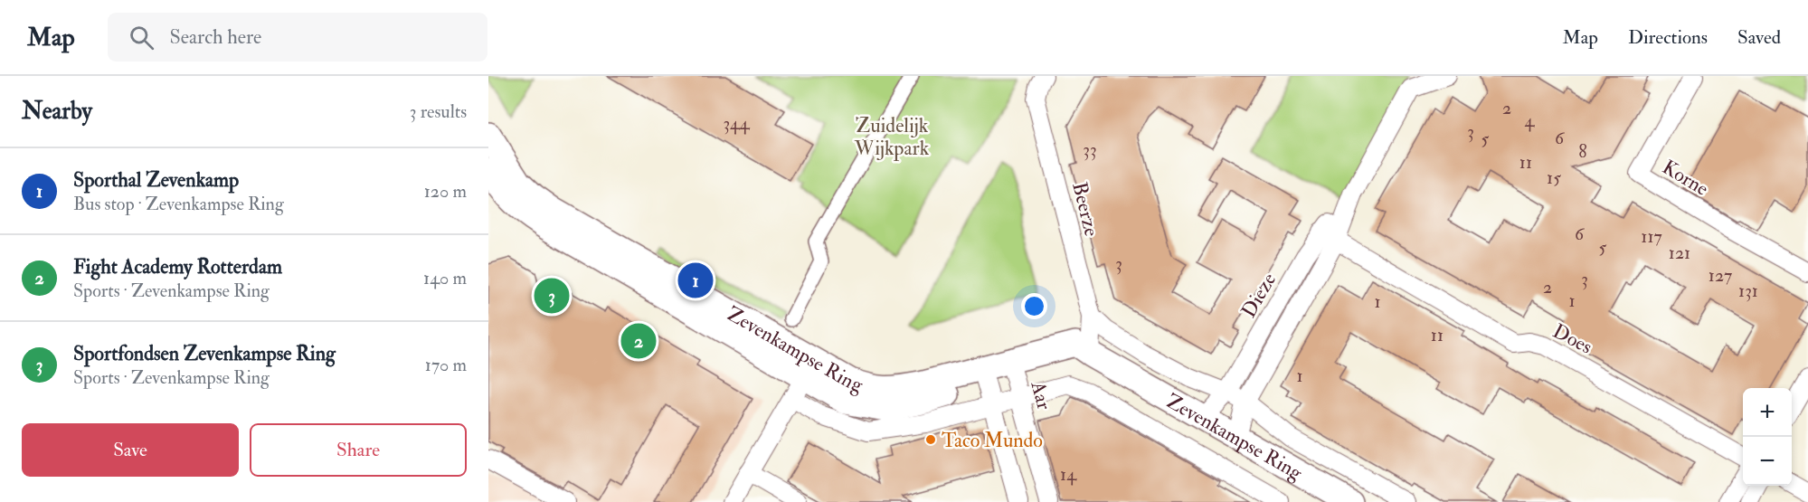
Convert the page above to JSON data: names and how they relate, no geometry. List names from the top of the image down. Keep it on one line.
{"streets":{"main road":["Zevenkampse Ring"],"street":["Korne","Beerze","Dieze","Does","Aar"]},"crossings":[["Beerze","Zevenkampse Ring"],["Dieze","Does"],["Dieze","Zevenkampse Ring"],["Zevenkampse Ring","Aar"]],"parks":["Zuidelijk Wijkpark"],"places":["Taco Mundo"],"house_numbers":["2","4","344","3","6","5","33","8","11","15","6","117","5","121","3","127","3","2","131","1","1","11","1","14"],"page":{"header":"Map","search":"Search here","nav":["Map","Directions","Saved"],"heading":["Nearby","3 results"],"list":[{"mark":"1","name":"Sporthal Zevenkamp","note":"Bus stop · Zevenkampse Ring","value":"120 m"},{"mark":"2","name":"Fight Academy Rotterdam","note":"Sports · Zevenkampse Ring","value":"140 m"},{"mark":"3","name":"Sportfondsen Zevenkampse Ring","note":"Sports · Zevenkampse Ring","value":"170 m"}],"pins":["1","3","2"],"map_buttons":["+","−"],"buttons":["Save","Share"]}}
